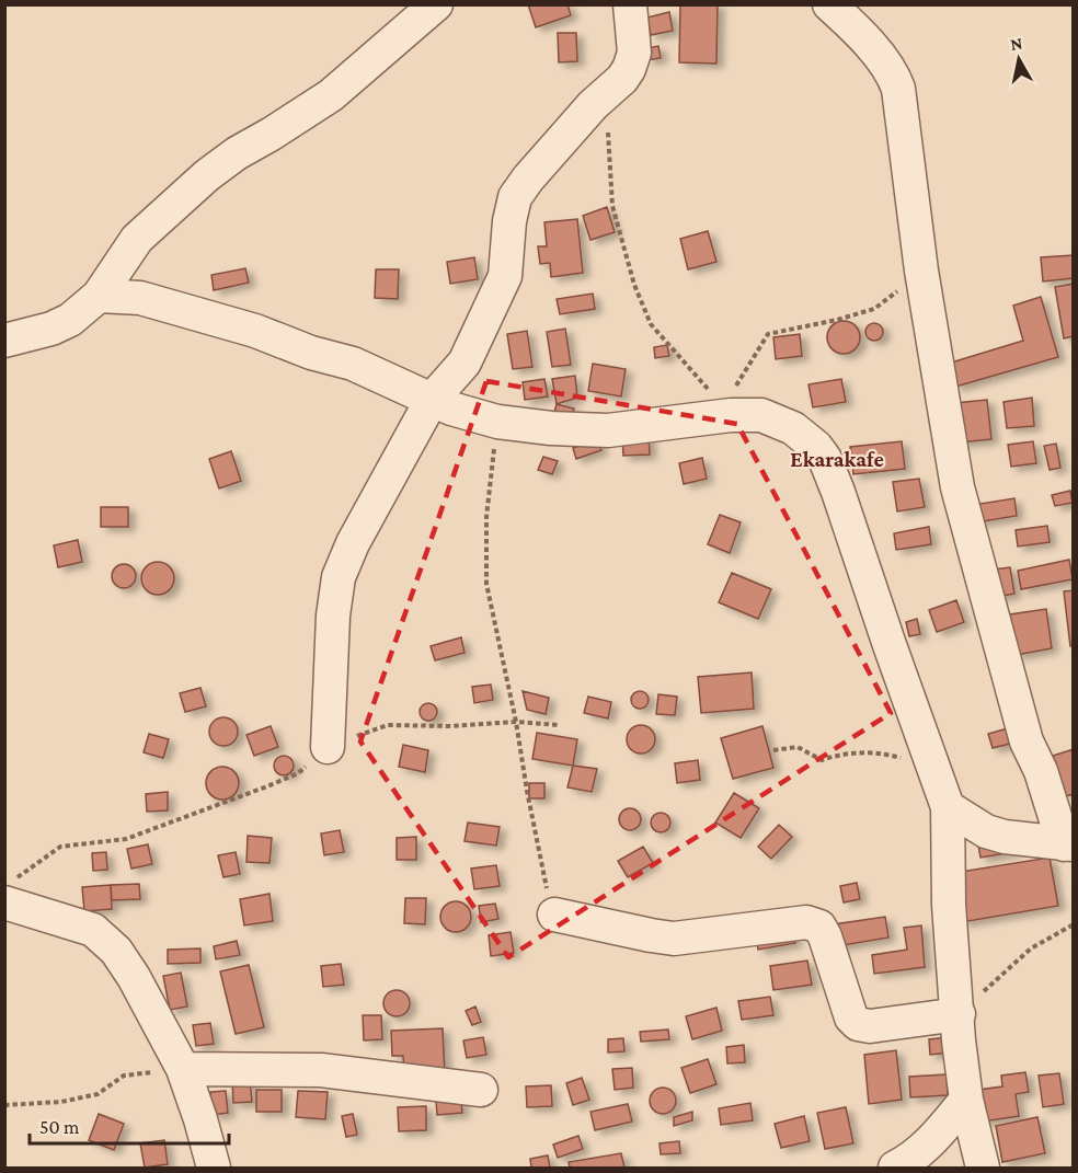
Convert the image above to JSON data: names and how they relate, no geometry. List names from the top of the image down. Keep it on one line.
{"districts":["Ekarakafe"],"scale_bar":"50 m","north":"top"}
